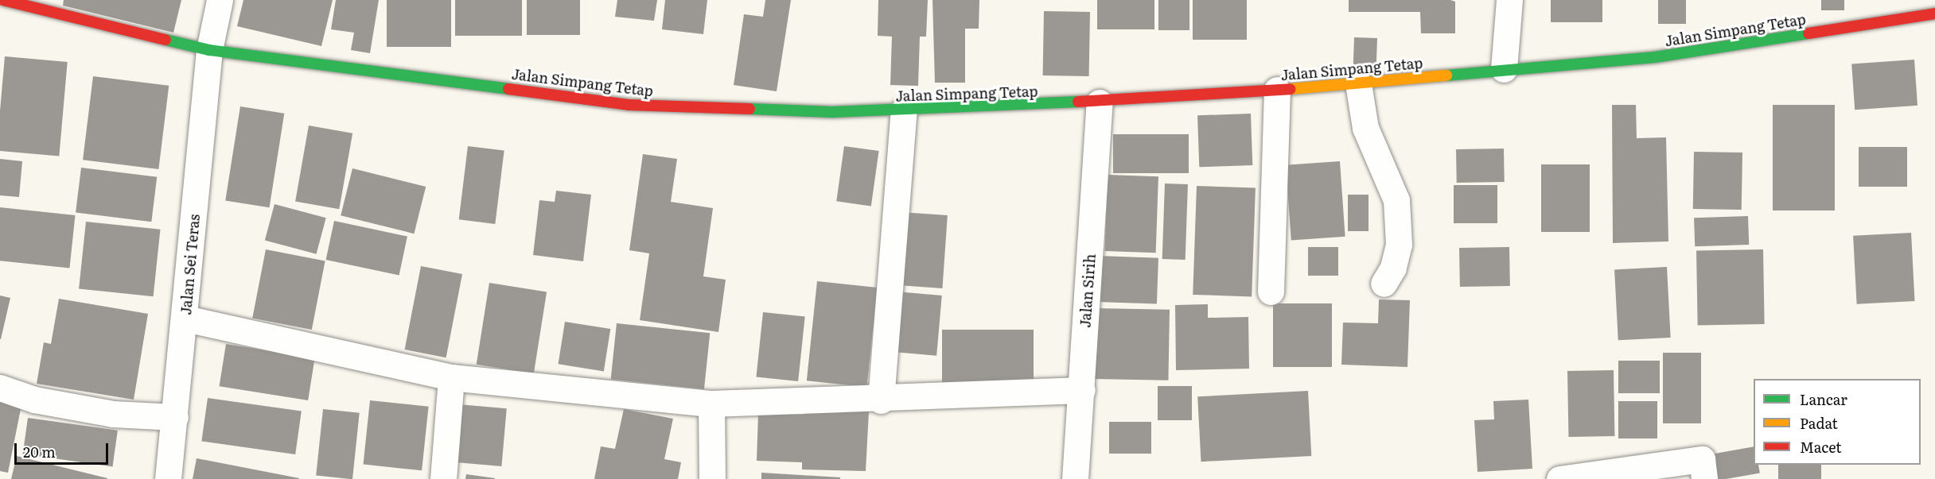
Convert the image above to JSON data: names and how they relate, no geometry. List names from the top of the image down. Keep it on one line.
{"streets":{"street":["Jalan Simpang Tetap","Jalan Sei Teras","Jalan Sirih"]},"crossings":[["Jalan Simpang Tetap","Jalan Sei Teras"],["Jalan Simpang Tetap","Jalan Sirih"]],"legend":["Lancar","Padat","Macet"],"scale_bar":"20 m"}
